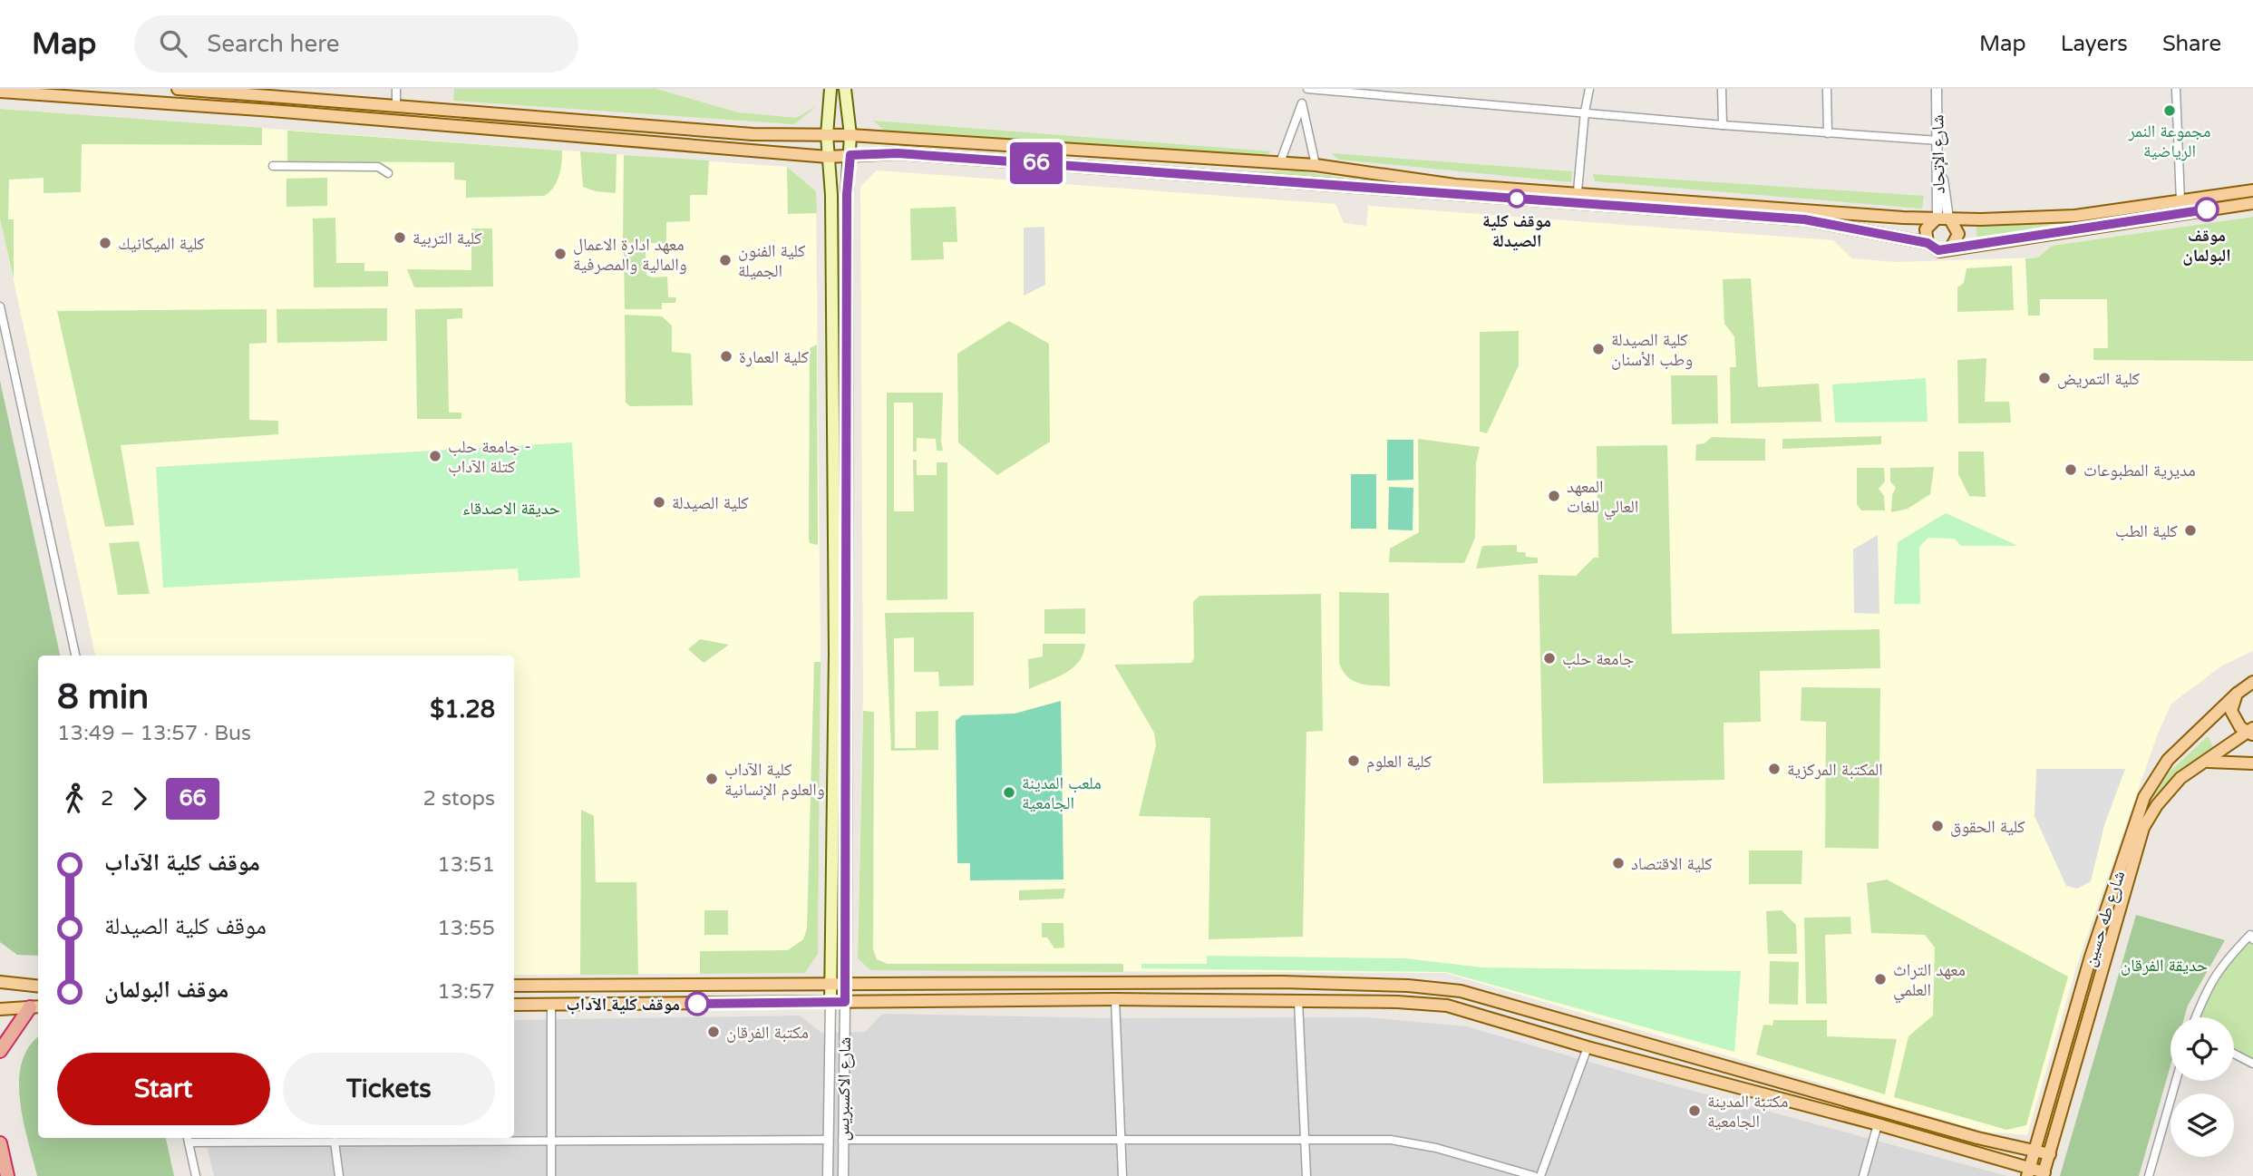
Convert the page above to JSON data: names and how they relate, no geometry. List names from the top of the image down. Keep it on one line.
{"streets":{"main road":["شارع طه حسين"],"street":["شارع الإتحاد","شارع الاكسبريس"]},"parks":["حديقة الاصدقاء","حديقة الفرقان"],"places":["مجموعة النمر الرياضية","موقف كلية الصيدلة","موقف البولمان","كلية التربية","كلية الميكانيك","معهد ادارة الاعمال والمالية والمصرفية","كلية الفنون الجميلة","كلية الصيدلة وطب الأسنان","كلية العمارة","كلية التمريض","جامعة حلب - كتلة الآداب","مديرية المطبوعات","المعهد العالي للغات","كلية الصيدلة","كلية الطب","جامعة حلب","كلية العلوم","المكتبة المركزية","كلية الآداب والعلوم الإنسانية","ملعب المدينة الجامعية","كلية الحقوق","كلية الاقتصاد","معهد التراث العلمي","موقف كلية الآداب","مكتبة الفرقان","مكتبة المدينة الجامعية"],"lines":["bus line 66"],"page":{"header":"Map","search":"Search here","nav":["Map","Layers","Share"],"on_map":"66","heading":["8 min","13:49 – 13:57 · Bus","$1.28"],"legs":["2","66","2 stops"],"list":[{"name":"موقف كلية الآداب","value":"13:51"},{"name":"موقف كلية الصيدلة","value":"13:55"},{"name":"موقف البولمان","value":"13:57"}],"buttons":["Start","Tickets"]}}
